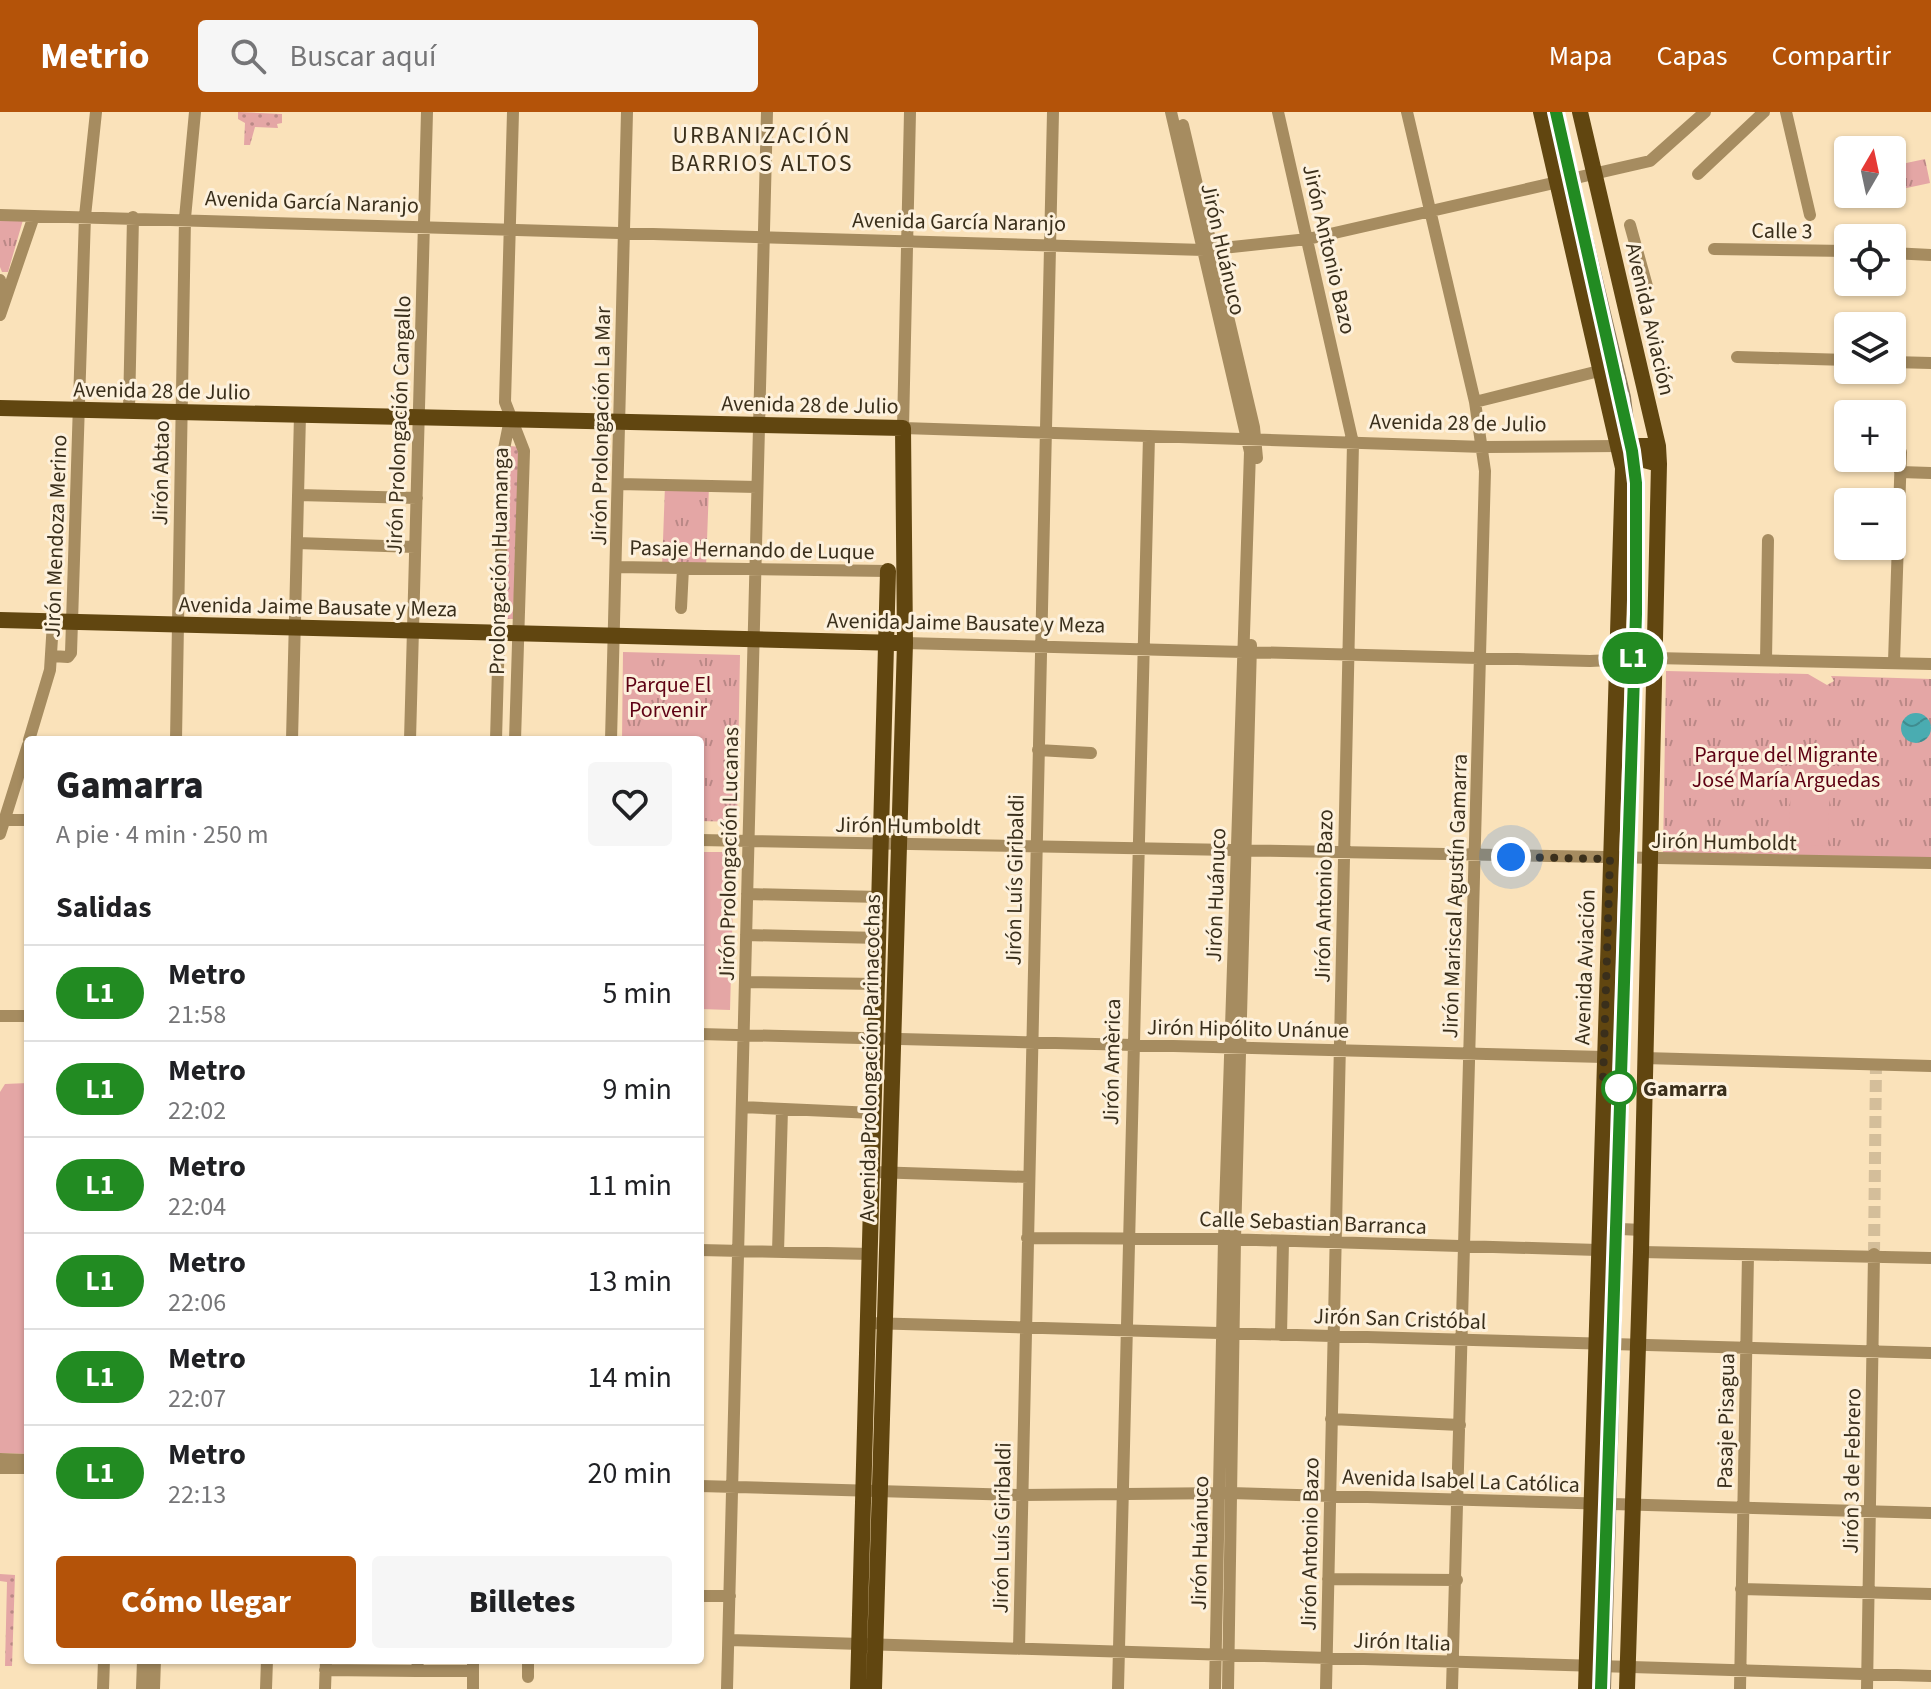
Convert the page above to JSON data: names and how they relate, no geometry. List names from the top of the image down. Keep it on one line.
{"streets":{"main road":["Avenida Aviación","Avenida 28 de Julio","Avenida Jaime Bausate y Meza","Avenida Prolongación Parinacochas"],"street":["Avenida García Naranjo","Calle 3","Jirón Huánuco","Jirón Antonio Bazo","Jirón Prolongación Cangallo","Jirón Prolongación La Mar","Jirón Abtao","Jirón Mendoza Merino","Pasaje Hernando de Luque","Prolongación Huamanga","Jirón Humboldt","Jirón Prolongación Lucanas","Jirón Luís Giribaldi","Jirón Mariscal Agustín Gamarra","Jirón Hipólito Unánue","Jirón Amèrica","Calle Sebastian Barranca","Jirón San Cristóbal","Pasaje Pisagua","Jirón 3 de Febrero","Avenida Isabel La Católica","Jirón Italia"]},"crossings":[["Avenida García Naranjo","Jirón Huánuco"],["Avenida García Naranjo","Jirón Antonio Bazo"],["Avenida García Naranjo","Avenida Aviación"],["Avenida García Naranjo","Jirón Prolongación Cangallo"],["Avenida García Naranjo","Jirón Prolongación La Mar"],["Avenida García Naranjo","Jirón Abtao"],["Avenida García Naranjo","Jirón Mendoza Merino"],["Avenida García Naranjo","Jirón Prolongación Lucanas"],["Avenida García Naranjo","Jirón Luís Giribaldi"],["Avenida García Naranjo","Jirón Mariscal Agustín Gamarra"],["Jirón Huánuco","Avenida 28 de Julio"],["Jirón Huánuco","Avenida Jaime Bausate y Meza"],["Jirón Huánuco","Jirón Humboldt"],["Jirón Huánuco","Jirón Hipólito Unánue"],["Jirón Huánuco","Calle Sebastian Barranca"],["Jirón Huánuco","Jirón San Cristóbal"],["Jirón Huánuco","Avenida Isabel La Católica"],["Jirón Huánuco","Jirón Italia"],["Jirón Antonio Bazo","Avenida 28 de Julio"],["Jirón Antonio Bazo","Avenida Jaime Bausate y Meza"],["Jirón Antonio Bazo","Jirón Humboldt"],["Jirón Antonio Bazo","Jirón Hipólito Unánue"],["Jirón Antonio Bazo","Calle Sebastian Barranca"],["Jirón Antonio Bazo","Jirón San Cristóbal"],["Jirón Antonio Bazo","Avenida Isabel La Católica"],["Jirón Antonio Bazo","Jirón Italia"],["Avenida Aviación","Avenida 28 de Julio"],["Avenida Aviación","Avenida Jaime Bausate y Meza"],["Avenida Aviación","Jirón Humboldt"],["Avenida Aviación","Jirón Hipólito Unánue"],["Avenida Aviación","Calle Sebastian Barranca"],["Avenida Aviación","Jirón San Cristóbal"],["Avenida Aviación","Avenida Isabel La Católica"],["Avenida Aviación","Jirón Italia"],["Avenida 28 de Julio","Jirón Prolongación Cangallo"],["Avenida 28 de Julio","Jirón Prolongación La Mar"],["Avenida 28 de Julio","Jirón Abtao"],["Avenida 28 de Julio","Jirón Mendoza Merino"],["Avenida 28 de Julio","Prolongación Huamanga"],["Avenida 28 de Julio","Jirón Prolongación Lucanas"],["Avenida 28 de Julio","Jirón Luís Giribaldi"],["Avenida 28 de Julio","Jirón Mariscal Agustín Gamarra"],["Avenida 28 de Julio","Avenida Prolongación Parinacochas"],["Avenida 28 de Julio","Jirón Amèrica"],["Jirón Prolongación Cangallo","Avenida Jaime Bausate y Meza"],["Jirón Prolongación La Mar","Pasaje Hernando de Luque"],["Jirón Prolongación La Mar","Avenida Jaime Bausate y Meza"],["Jirón Abtao","Avenida Jaime Bausate y Meza"],["Jirón Mendoza Merino","Avenida Jaime Bausate y Meza"],["Pasaje Hernando de Luque","Jirón Prolongación Lucanas"],["Pasaje Hernando de Luque","Avenida Prolongación Parinacochas"],["Prolongación Huamanga","Avenida Jaime Bausate y Meza"],["Avenida Jaime Bausate y Meza","Jirón Prolongación Lucanas"],["Avenida Jaime Bausate y Meza","Jirón Luís Giribaldi"],["Avenida Jaime Bausate y Meza","Jirón Mariscal Agustín Gamarra"],["Avenida Jaime Bausate y Meza","Avenida Prolongación Parinacochas"],["Avenida Jaime Bausate y Meza","Jirón Amèrica"],["Jirón Humboldt","Jirón Prolongación Lucanas"],["Jirón Humboldt","Jirón Luís Giribaldi"],["Jirón Humboldt","Jirón Mariscal Agustín Gamarra"],["Jirón Humboldt","Avenida Prolongación Parinacochas"],["Jirón Humboldt","Jirón Amèrica"],["Jirón Prolongación Lucanas","Jirón Hipólito Unánue"],["Jirón Prolongación Lucanas","Avenida Isabel La Católica"],["Jirón Prolongación Lucanas","Jirón Italia"],["Jirón Luís Giribaldi","Jirón Hipólito Unánue"],["Jirón Luís Giribaldi","Calle Sebastian Barranca"],["Jirón Luís Giribaldi","Jirón San Cristóbal"],["Jirón Luís Giribaldi","Avenida Isabel La Católica"],["Jirón Luís Giribaldi","Jirón Italia"],["Jirón Mariscal Agustín Gamarra","Jirón Hipólito Unánue"],["Jirón Mariscal Agustín Gamarra","Calle Sebastian Barranca"],["Jirón Mariscal Agustín Gamarra","Jirón San Cristóbal"],["Jirón Mariscal Agustín Gamarra","Avenida Isabel La Católica"],["Jirón Mariscal Agustín Gamarra","Jirón Italia"],["Jirón Hipólito Unánue","Avenida Prolongación Parinacochas"],["Jirón Hipólito Unánue","Jirón Amèrica"],["Avenida Prolongación Parinacochas","Jirón San Cristóbal"],["Avenida Prolongación Parinacochas","Avenida Isabel La Católica"],["Avenida Prolongación Parinacochas","Jirón Italia"],["Jirón Amèrica","Calle Sebastian Barranca"],["Jirón Amèrica","Jirón San Cristóbal"],["Jirón Amèrica","Avenida Isabel La Católica"],["Jirón Amèrica","Jirón Italia"],["Jirón San Cristóbal","Pasaje Pisagua"],["Jirón San Cristóbal","Jirón 3 de Febrero"],["Pasaje Pisagua","Avenida Isabel La Católica"],["Pasaje Pisagua","Jirón Italia"],["Jirón 3 de Febrero","Avenida Isabel La Católica"],["Jirón 3 de Febrero","Jirón Italia"]],"districts":["URBANIZACIÓN BARRIOS ALTOS"],"parks":["Parque El Porvenir","Parque del Migrante José María Arguedas"],"places":["Gamarra"],"lines":["metro line L1"],"north":"top","page":{"header":"Metrio","search":"Buscar aquí","nav":["Mapa","Capas","Compartir"],"on_map":"L1","map_buttons":["+","−"],"heading":[["Gamarra","A pie · 4 min · 250 m"],"Salidas"],"list":[{"mark":"L1","name":"Metro","note":"21:58","value":"5 min"},{"mark":"L1","name":"Metro","note":"22:02","value":"9 min"},{"mark":"L1","name":"Metro","note":"22:04","value":"11 min"},{"mark":"L1","name":"Metro","note":"22:06","value":"13 min"},{"mark":"L1","name":"Metro","note":"22:07","value":"14 min"},{"mark":"L1","name":"Metro","note":"22:13","value":"20 min"}],"buttons":["Cómo llegar","Billetes"]}}
